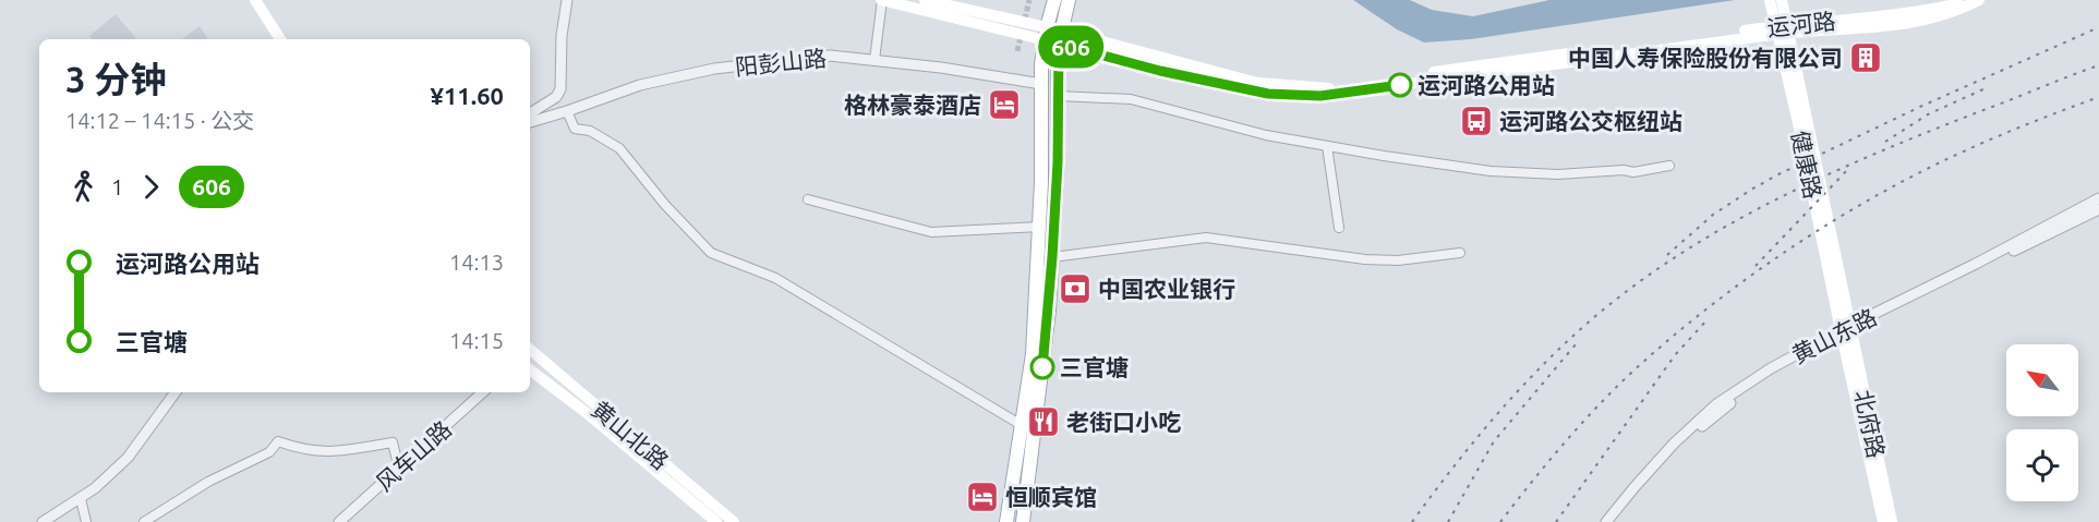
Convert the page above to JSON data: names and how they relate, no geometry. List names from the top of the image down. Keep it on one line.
{"streets":{"main road":["运河路","健康路","北府路","黄山北路"],"street":["阳彭山路","黄山东路","风车山路"]},"crossings":[["运河路","健康路"],["健康路","黄山东路"],["健康路","北府路"],["黄山东路","北府路"]],"places":{"building":["中国人寿保险股份有限公司"],"other":["运河路公用站","三官塘"],"hotel":["格林豪泰酒店","恒顺宾馆"],"bus stop":["运河路公交枢纽站"],"bank":["中国农业银行"],"restaurant":["老街口小吃"]},"lines":["bus line 606"],"north":"top left","page":{"on_map":"606","heading":["3 分钟","14:12 – 14:15 · 公交","¥11.60"],"legs":["1","606"],"list":[{"name":"运河路公用站","value":"14:13"},{"name":"三官塘","value":"14:15"}]}}
